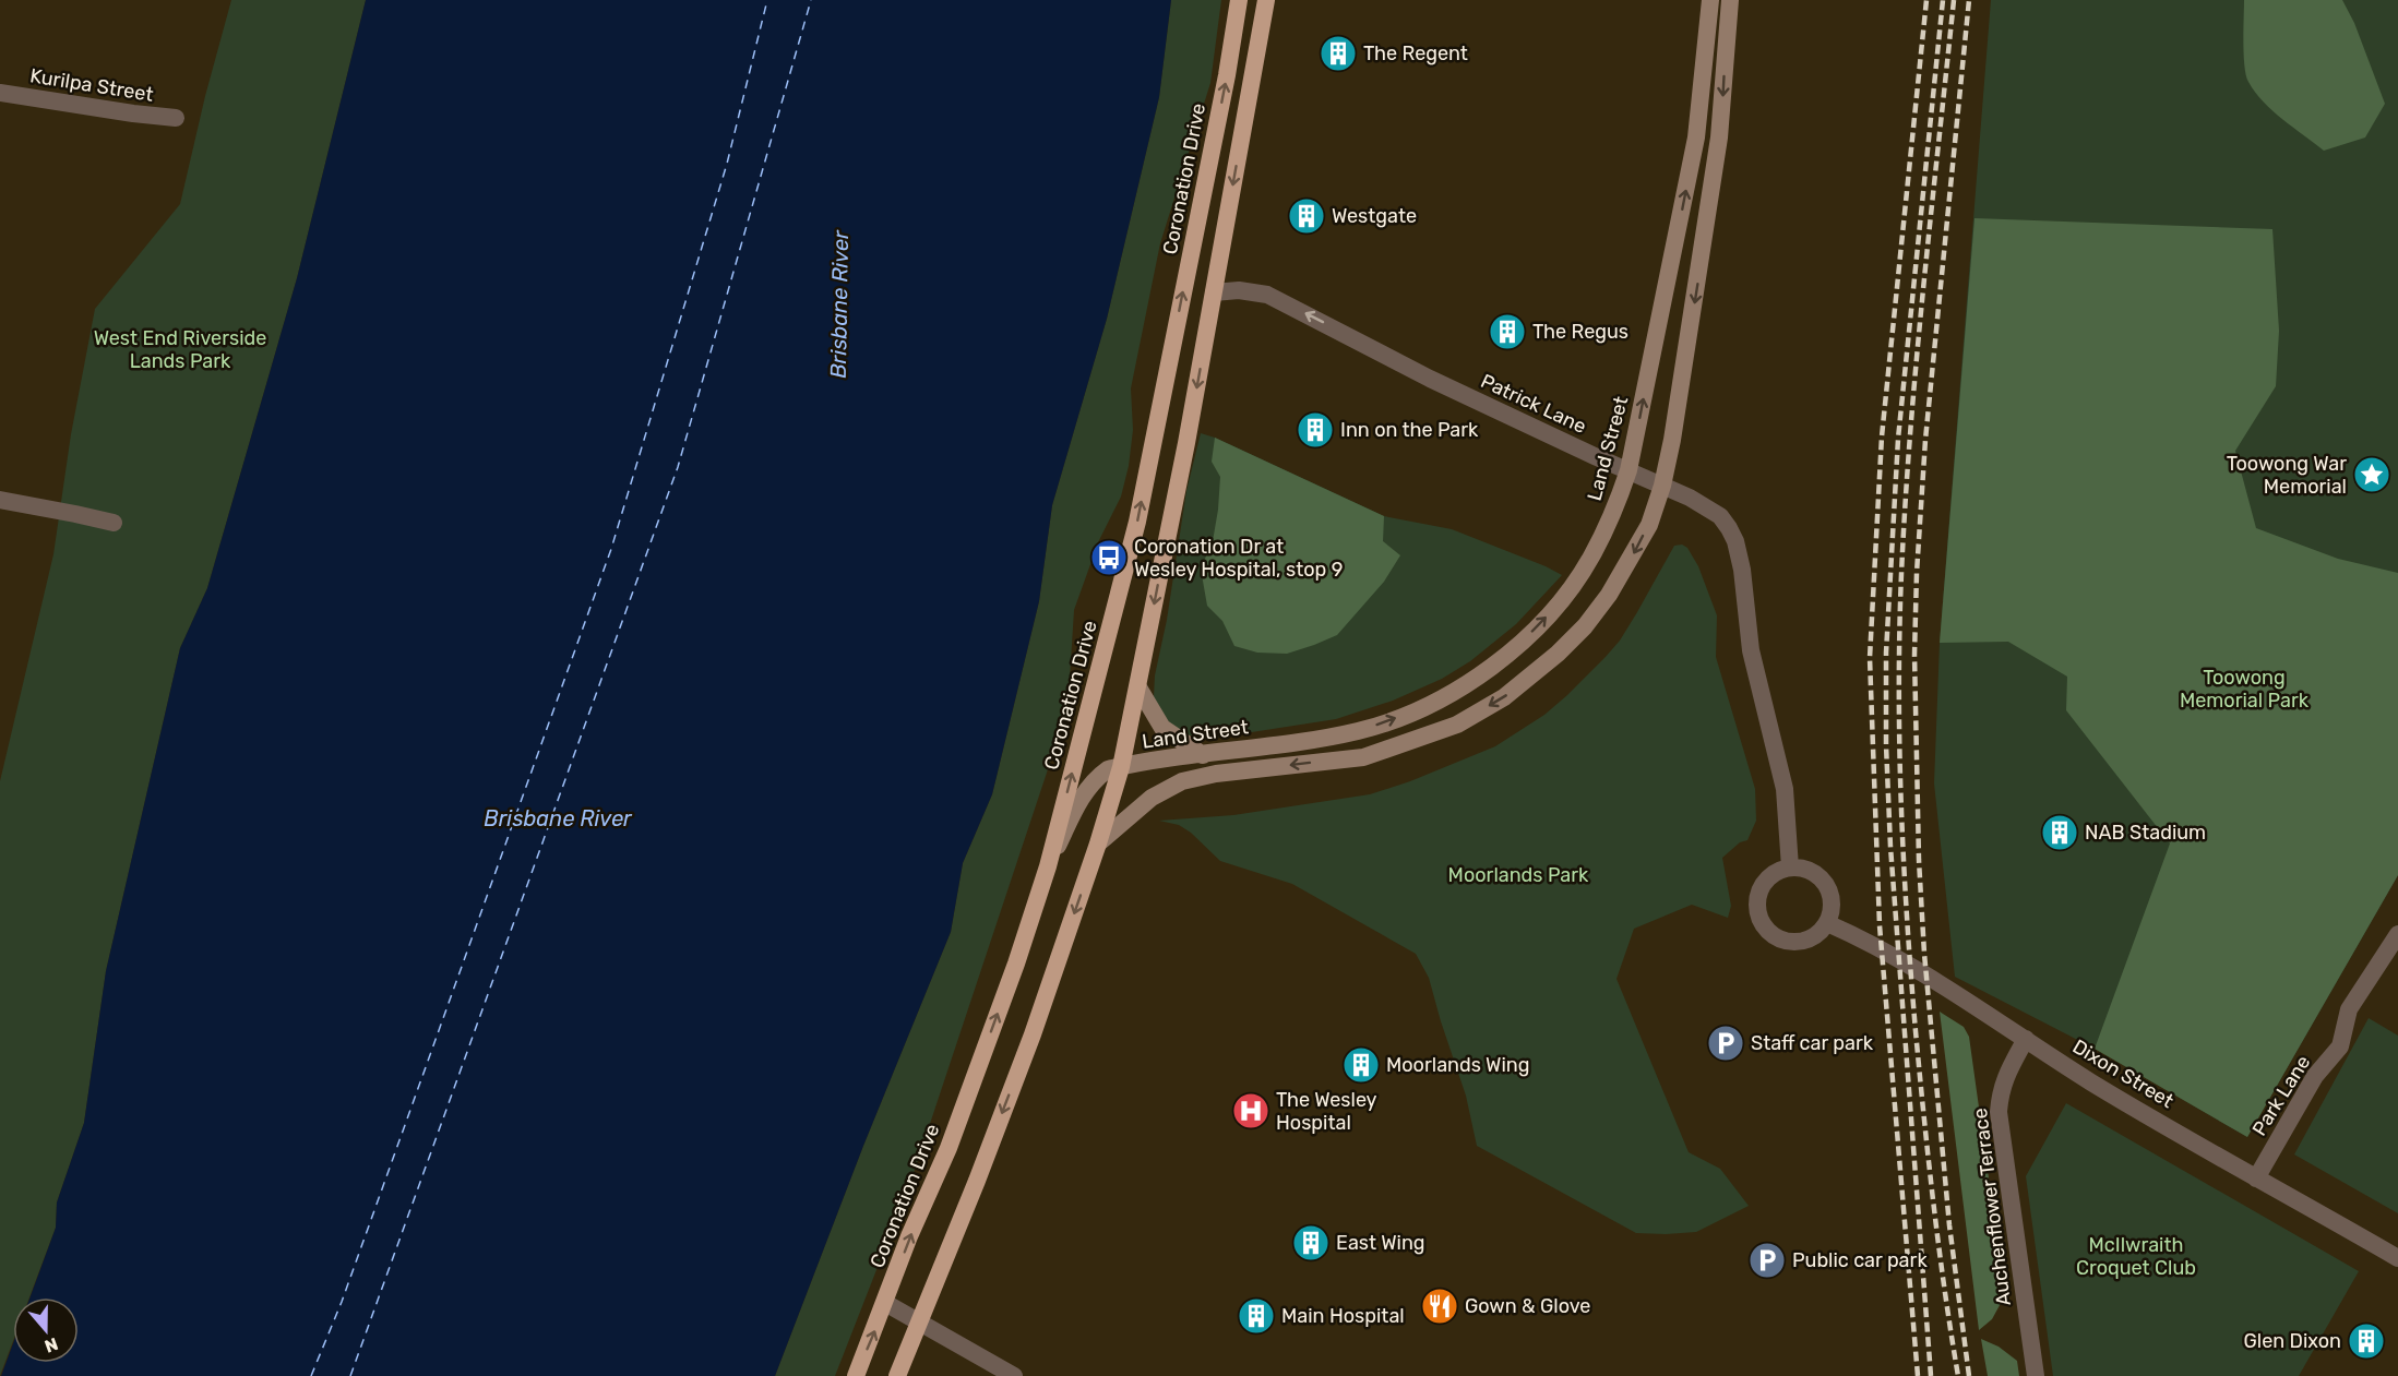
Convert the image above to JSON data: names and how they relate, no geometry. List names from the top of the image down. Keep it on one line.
{"streets":{"highway":["Coronation Drive"],"main road":["Land Street"],"street":["Kurilpa Street","Patrick Lane","Dixon Street","Park Lane","Auchenflower Terrace"]},"crossings":[["Coronation Drive","Land Street"],["Patrick Lane","Land Street"],["Patrick Lane","Dixon Street"],["Dixon Street","Park Lane"],["Dixon Street","Auchenflower Terrace"]],"one_way":["Patrick Lane","Land Street"],"water":["Brisbane River"],"parks":["West End Riverside Lands Park","Toowong Memorial Park","Moorlands Park","McIlwraith Croquet Club"],"places":{"building":["The Regent","Westgate","The Regus","Inn on the Park","NAB Stadium","Moorlands Wing","East Wing","Main Hospital","Glen Dixon"],"place":["Toowong War Memorial"],"bus stop":["Coronation Dr at Wesley Hospital, stop 9"],"parking":["Staff car park","Public car park"],"hospital":["The Wesley Hospital"],"restaurant":["Gown & Glove"]},"north":"bottom"}
